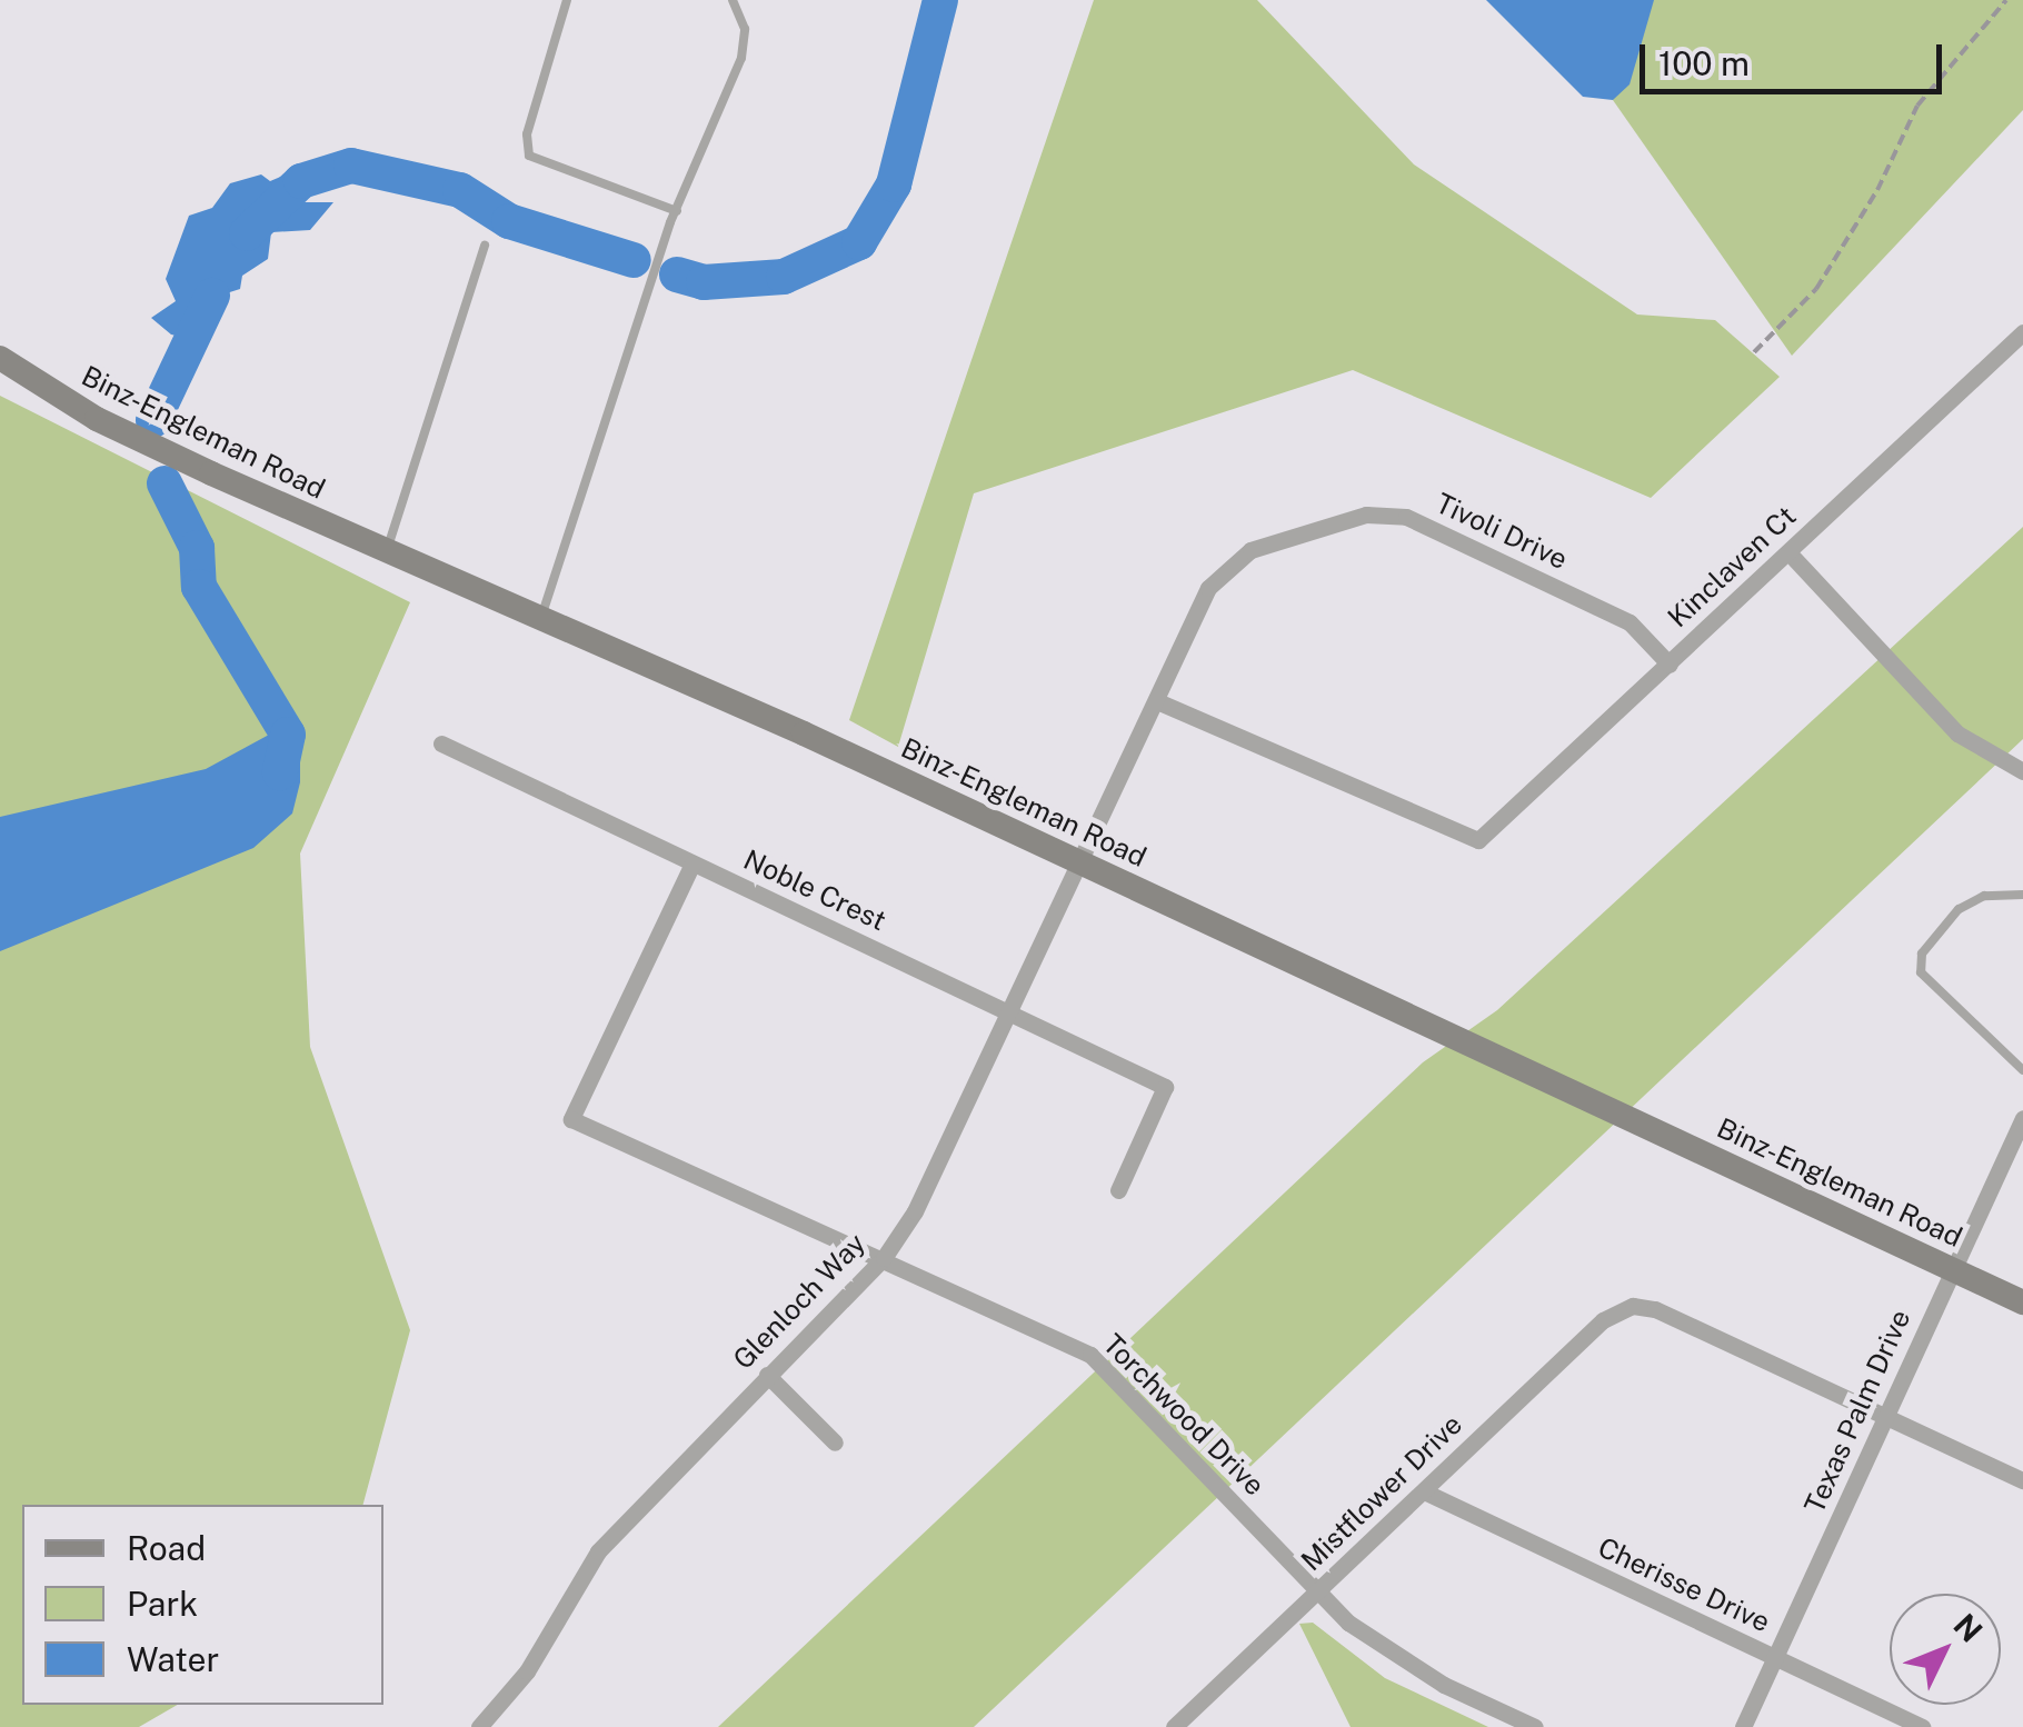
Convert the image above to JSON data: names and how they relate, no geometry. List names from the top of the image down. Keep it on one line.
{"streets":{"street":["Binz-Engleman Road","Tivoli Drive","Kinclaven Ct","Noble Crest","Glenloch Way","Texas Palm Drive","Torchwood Drive","Mistflower Drive","Cherisse Drive"]},"crossings":[["Binz-Engleman Road","Tivoli Drive"],["Binz-Engleman Road","Glenloch Way"],["Binz-Engleman Road","Texas Palm Drive"],["Tivoli Drive","Kinclaven Ct"],["Tivoli Drive","Glenloch Way"],["Noble Crest","Glenloch Way"],["Noble Crest","Torchwood Drive"],["Glenloch Way","Torchwood Drive"],["Texas Palm Drive","Mistflower Drive"],["Texas Palm Drive","Cherisse Drive"],["Torchwood Drive","Mistflower Drive"],["Mistflower Drive","Cherisse Drive"]],"legend":["Road","Park","Water"],"scale_bar":"100 m","north":"top right"}
